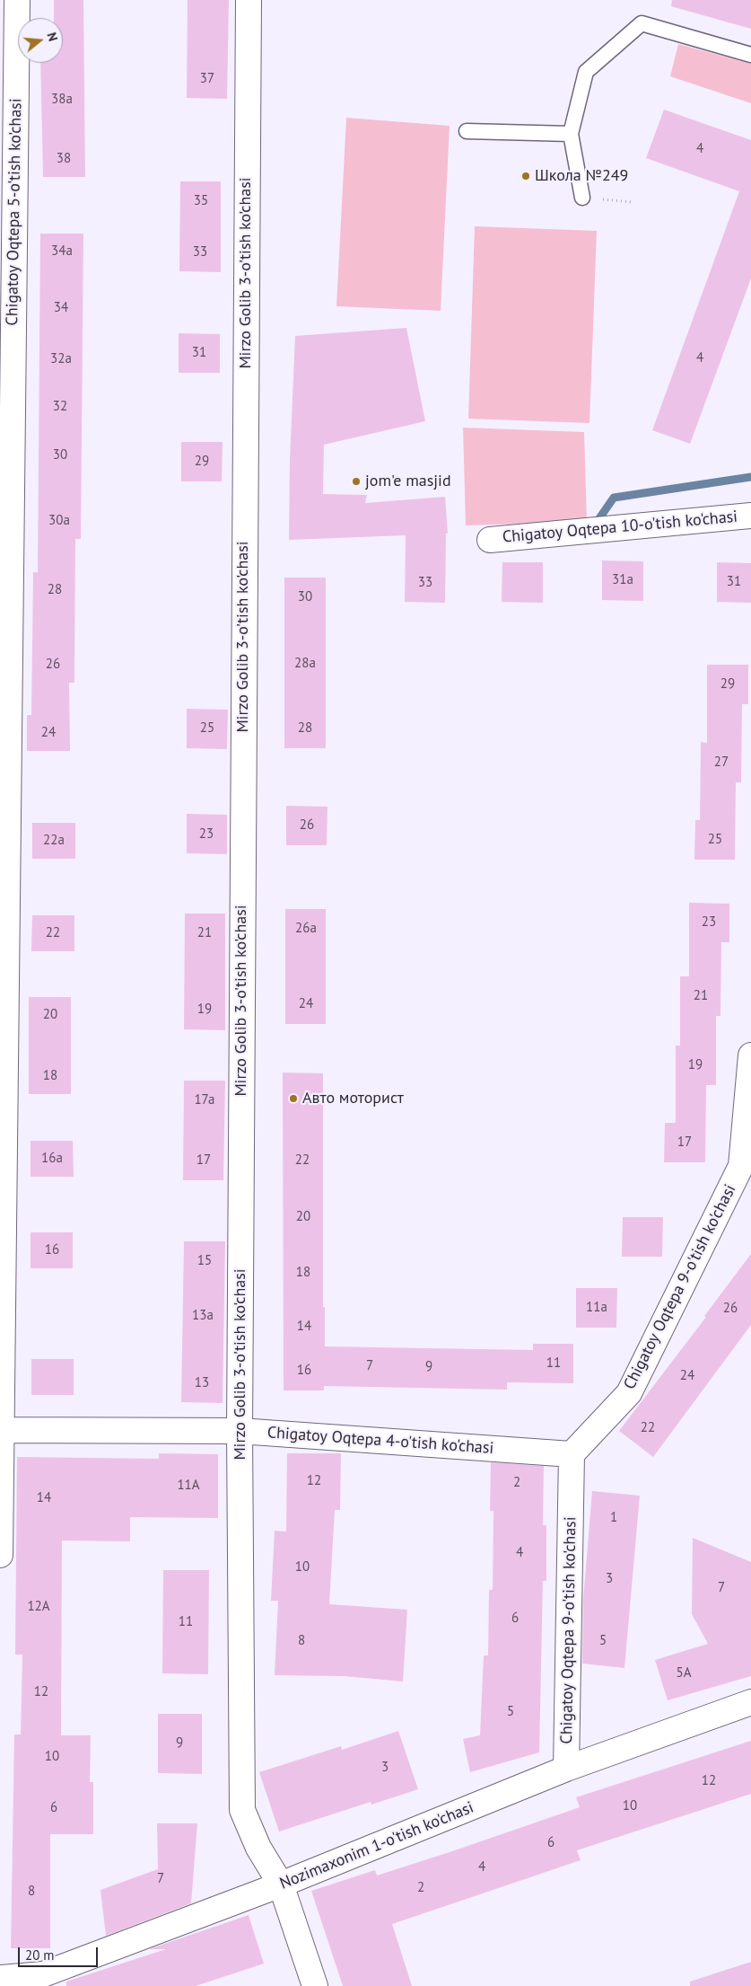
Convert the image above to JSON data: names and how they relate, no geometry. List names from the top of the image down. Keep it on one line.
{"streets":{"street":["Chigatoy Oqtepa 5-o'tish ko'chasi","Mirzo Golib 3-o'tish ko'chasi","Chigatoy Oqtepa 10-o'tish ko'chasi","Chigatoy Oqtepa 9-o'tish ko'chasi","Chigatoy Oqtepa 4-o'tish ko'chasi","Nozimaxonim 1-o'tish ko'chasi"]},"crossings":[["Chigatoy Oqtepa 5-o'tish ko'chasi","Chigatoy Oqtepa 4-o'tish ko'chasi"],["Mirzo Golib 3-o'tish ko'chasi","Chigatoy Oqtepa 4-o'tish ko'chasi"],["Mirzo Golib 3-o'tish ko'chasi","Nozimaxonim 1-o'tish ko'chasi"],["Chigatoy Oqtepa 9-o'tish ko'chasi","Chigatoy Oqtepa 4-o'tish ko'chasi"],["Chigatoy Oqtepa 9-o'tish ko'chasi","Nozimaxonim 1-o'tish ko'chasi"]],"places":["Школа №249","jom'e masjid","Авто моторист"],"house_numbers":["37","38a","4","38","35","34a","33","34","31","4","32a","32","30","29","30a","31a","31","33","28","30","28a","26","29","25","28","24","27","26","23","25","22a","23","26a","22","21","21","24","19","20","19","18","17a","17","16a","17","22","20","16","15","18","11a","26","13a","14","11","7","9","16","24","13","22","12","2","11A","14","1","4","10","3","7","12A","6","11","8","5","5A","12","5","9","10","3","12","10","6","6","4","7","2","8"],"scale_bar":"20 m","north":"right"}
